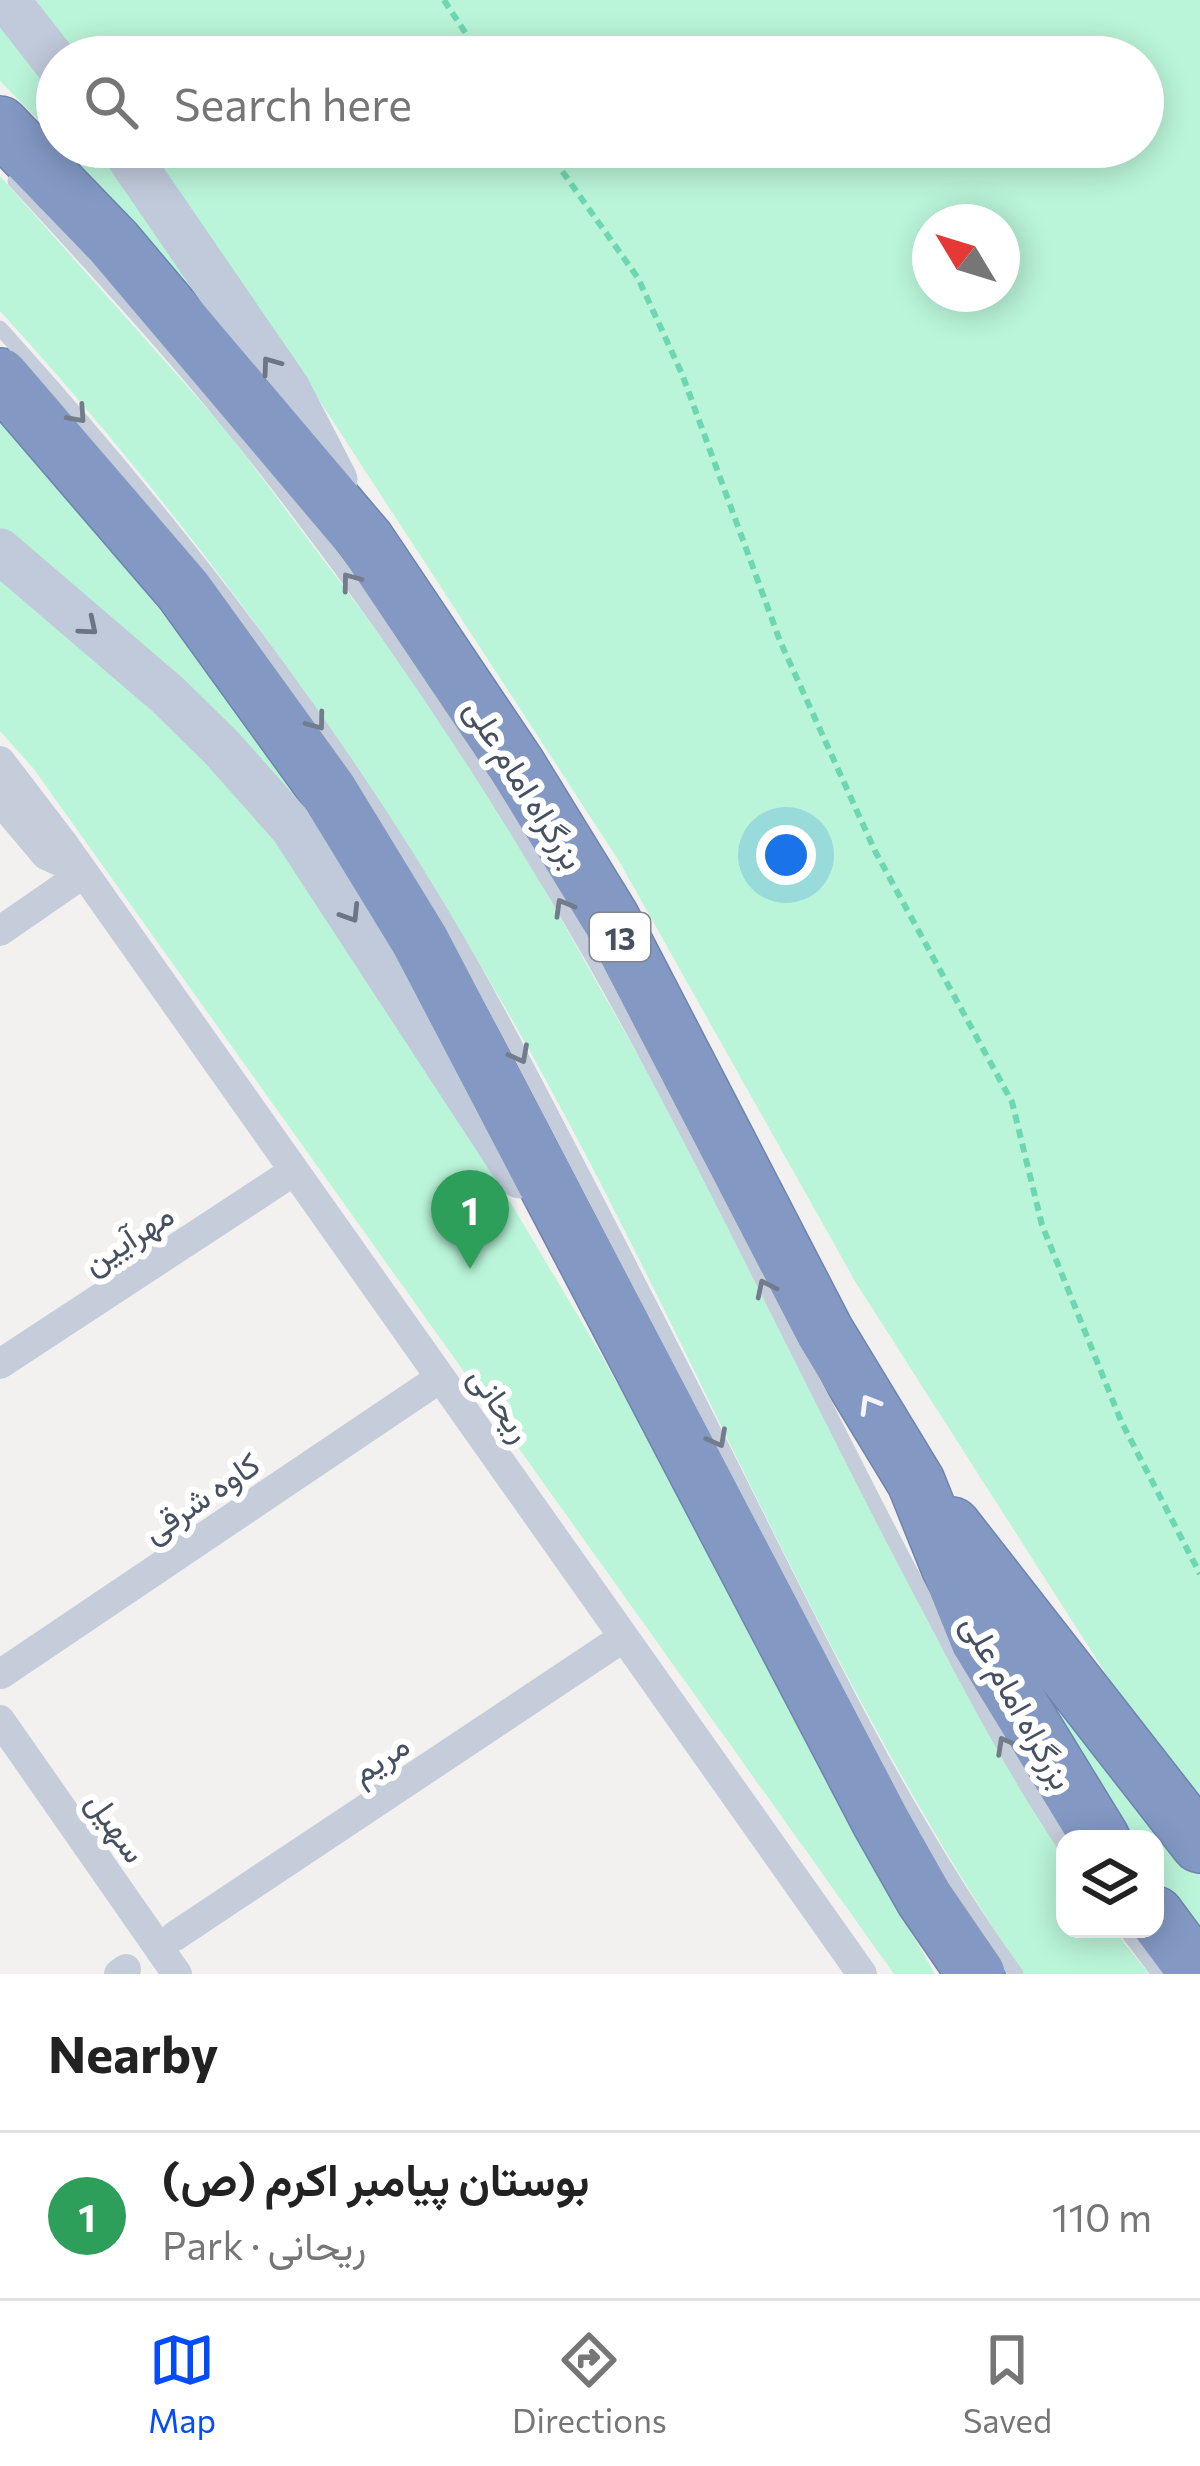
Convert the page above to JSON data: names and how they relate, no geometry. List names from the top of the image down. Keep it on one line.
{"streets":{"highway":["بزرگراه امام علی","13"],"street":["مهرآیین","ریحانی","کاوه شرقی","مریم","سهیل"]},"crossings":[["مهرآیین","ریحانی"],["ریحانی","کاوه شرقی"],["ریحانی","مریم"]],"north":"top left","page":{"search":"Search here","pins":"1","heading":"Nearby","list":[{"mark":"1","name":"بوستان پیامبر اکرم (ص)","note":"Park · ریحانی","value":"110 m"}],"nav":["Map","Directions","Saved"]}}
